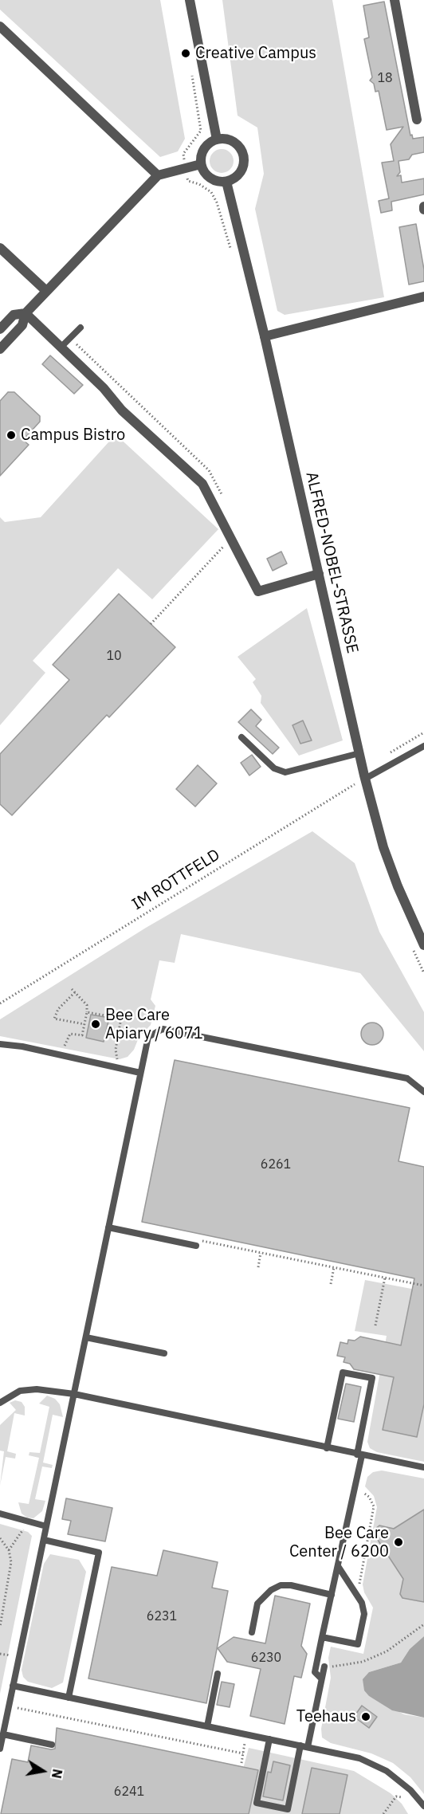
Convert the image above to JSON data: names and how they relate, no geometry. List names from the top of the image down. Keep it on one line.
{"streets":{"street":["ALFRED-NOBEL-STRASSE"],"path":["IM ROTTFELD"]},"crossings":[["ALFRED-NOBEL-STRASSE","IM ROTTFELD"]],"places":["Creative Campus","Campus Bistro","Bee Care Apiary / 6071","Bee Care Center / 6200","Teehaus"],"house_numbers":["18","10","6261","6231","6230","6241"],"north":"right"}
